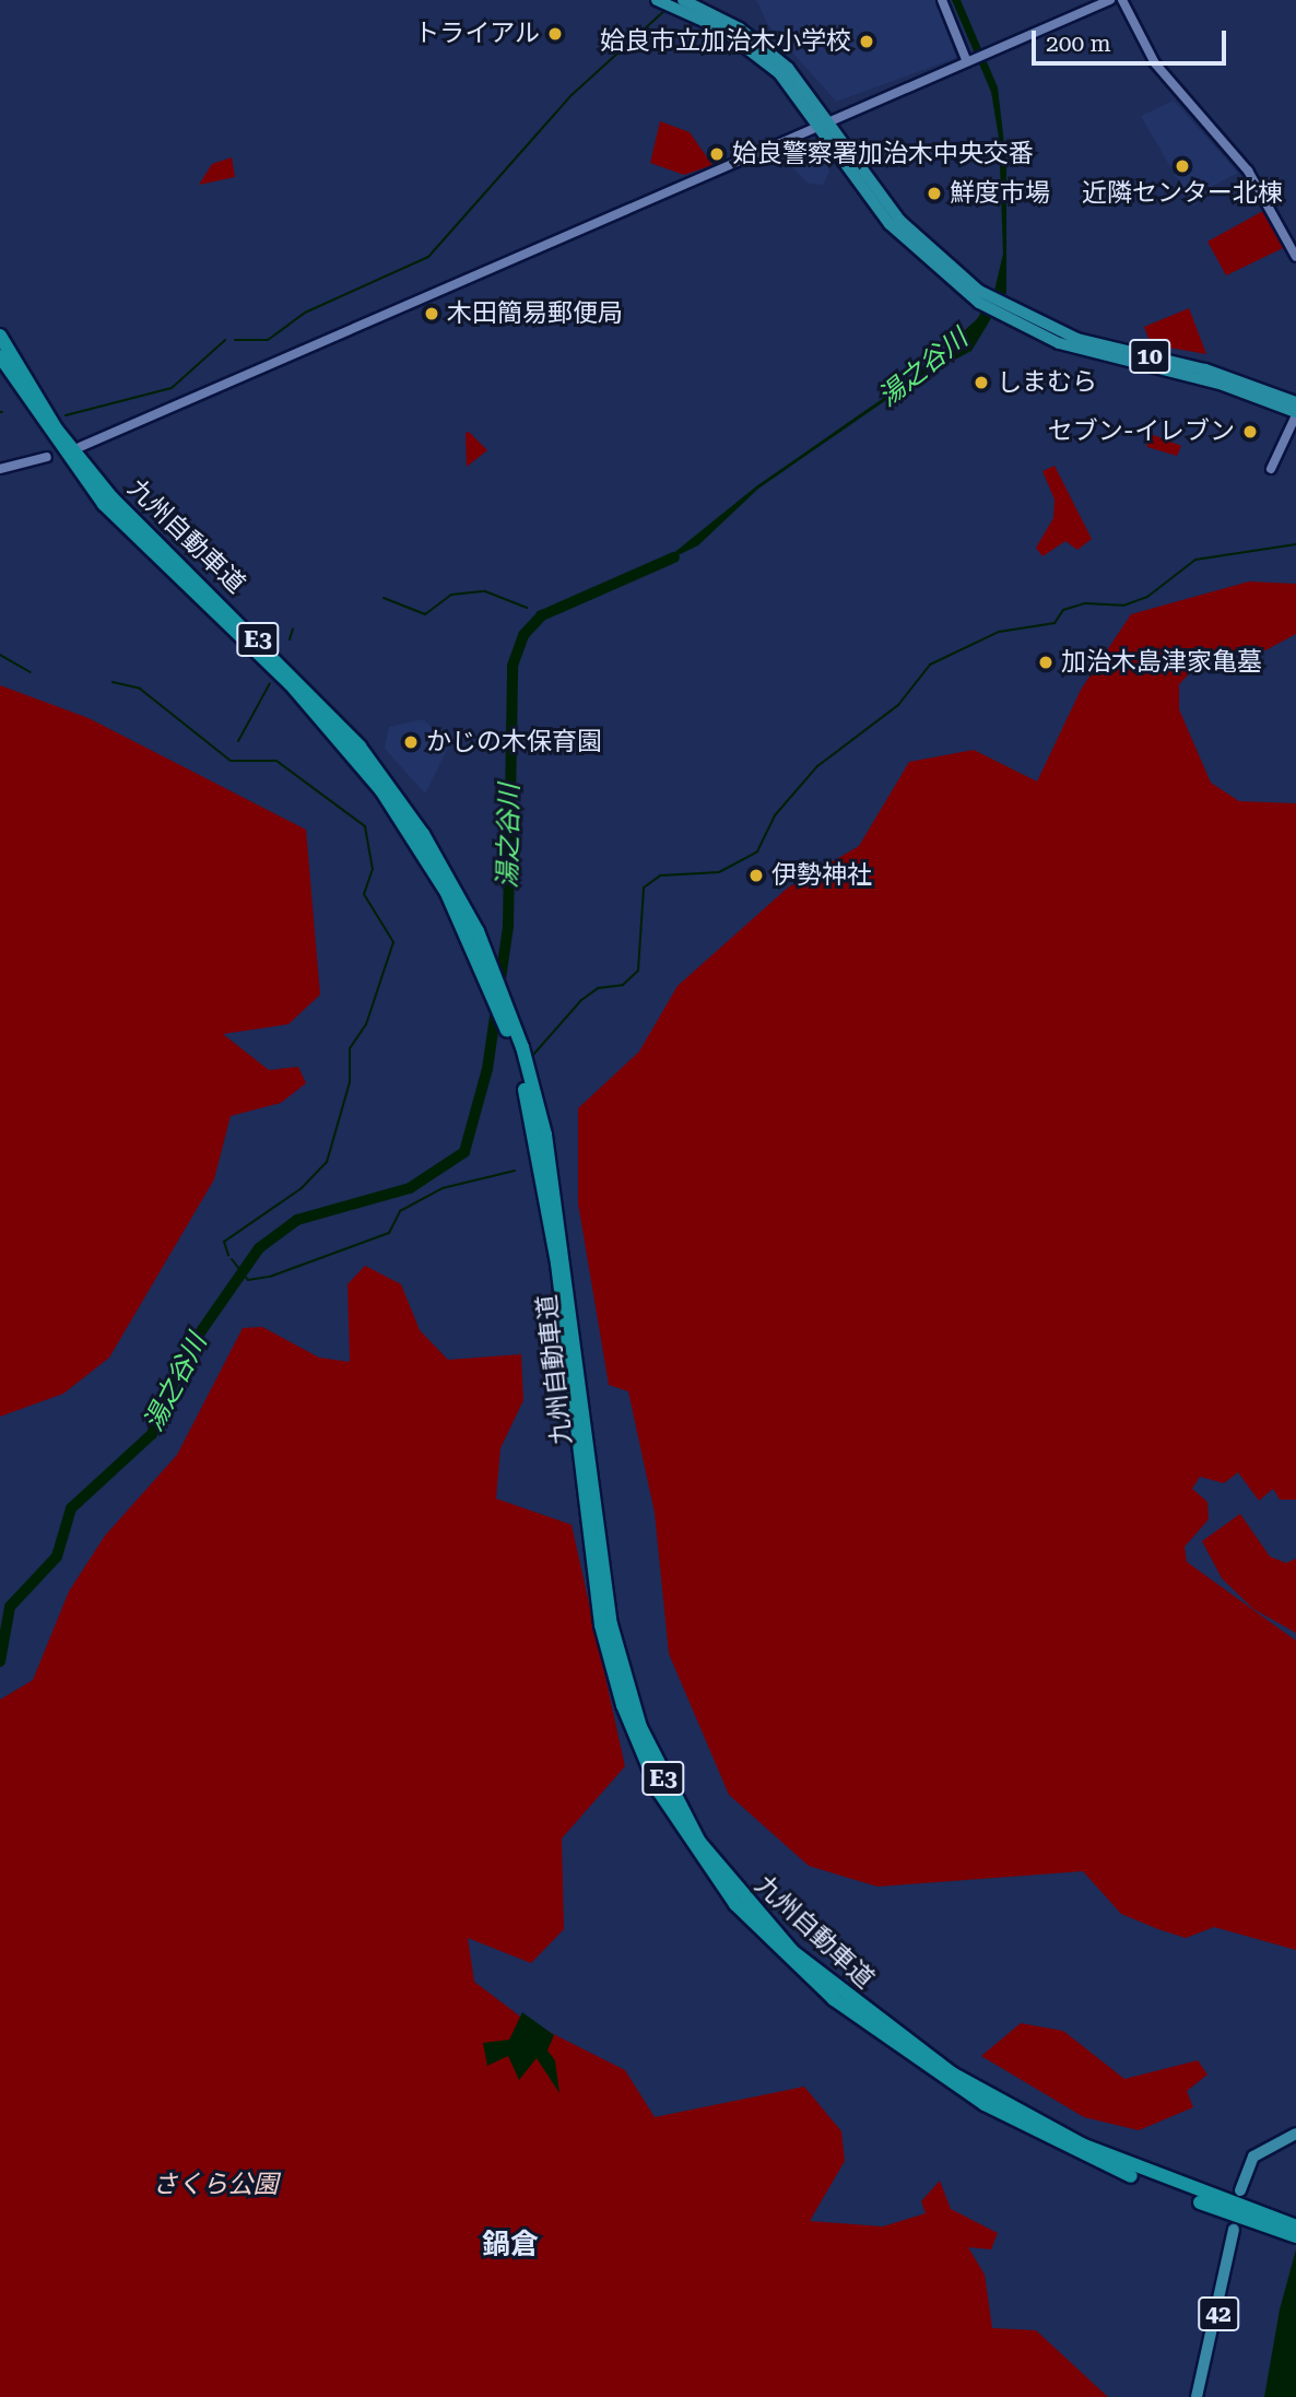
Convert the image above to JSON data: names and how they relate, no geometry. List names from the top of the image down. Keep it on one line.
{"streets":{"highway":["10","九州自動車道","E3"],"main road":["42"]},"districts":["鍋倉"],"water":["湯之谷川"],"parks":["さくら公園"],"places":["トライアル","姶良市立加治木小学校","姶良警察署加治木中央交番","近隣センター北棟","鮮度市場","木田簡易郵便局","しまむら","セブン-イレブン","加治木島津家亀墓","かじの木保育園","伊勢神社"],"scale_bar":"200 m"}
